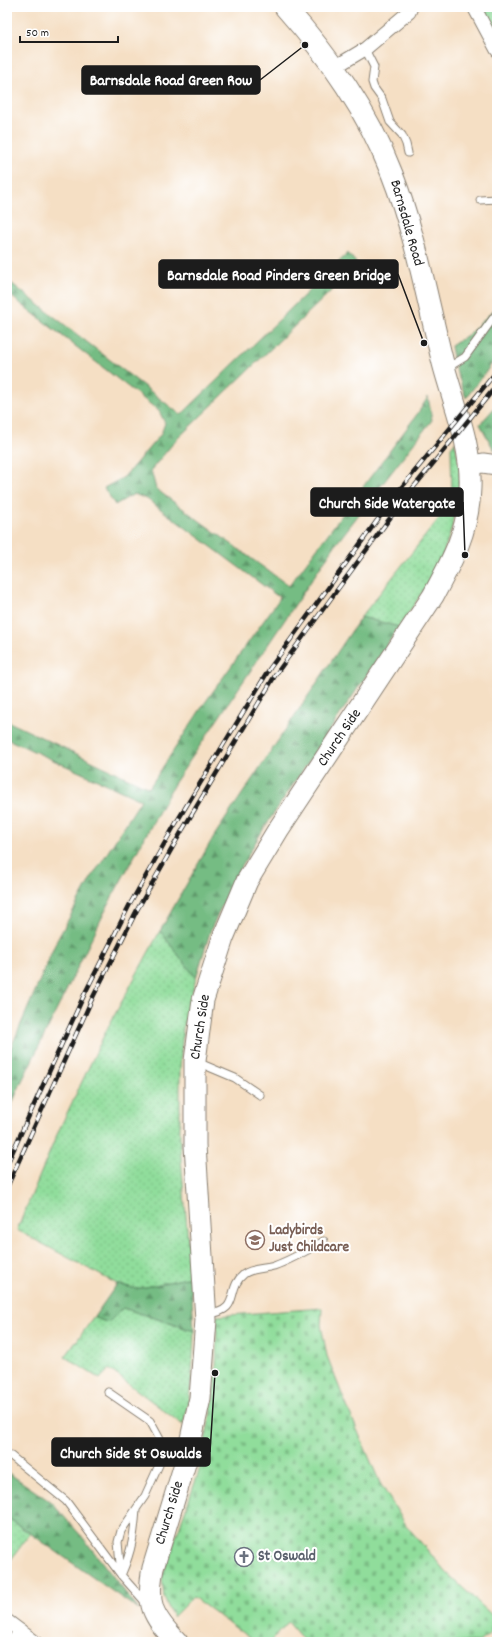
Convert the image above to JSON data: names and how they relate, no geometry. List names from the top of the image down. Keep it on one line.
{"streets":{"main road":["Barnsdale Road","Church Side"]},"crossings":[["Barnsdale Road","Church Side"]],"places":{"other":["Barnsdale Road Green Row","Barnsdale Road Pinders Green Bridge","Church Side Watergate","Church Side St Oswalds"],"school or university":["Ladybirds Just Childcare"],"church":["St Oswald"]},"scale_bar":"50 m"}
